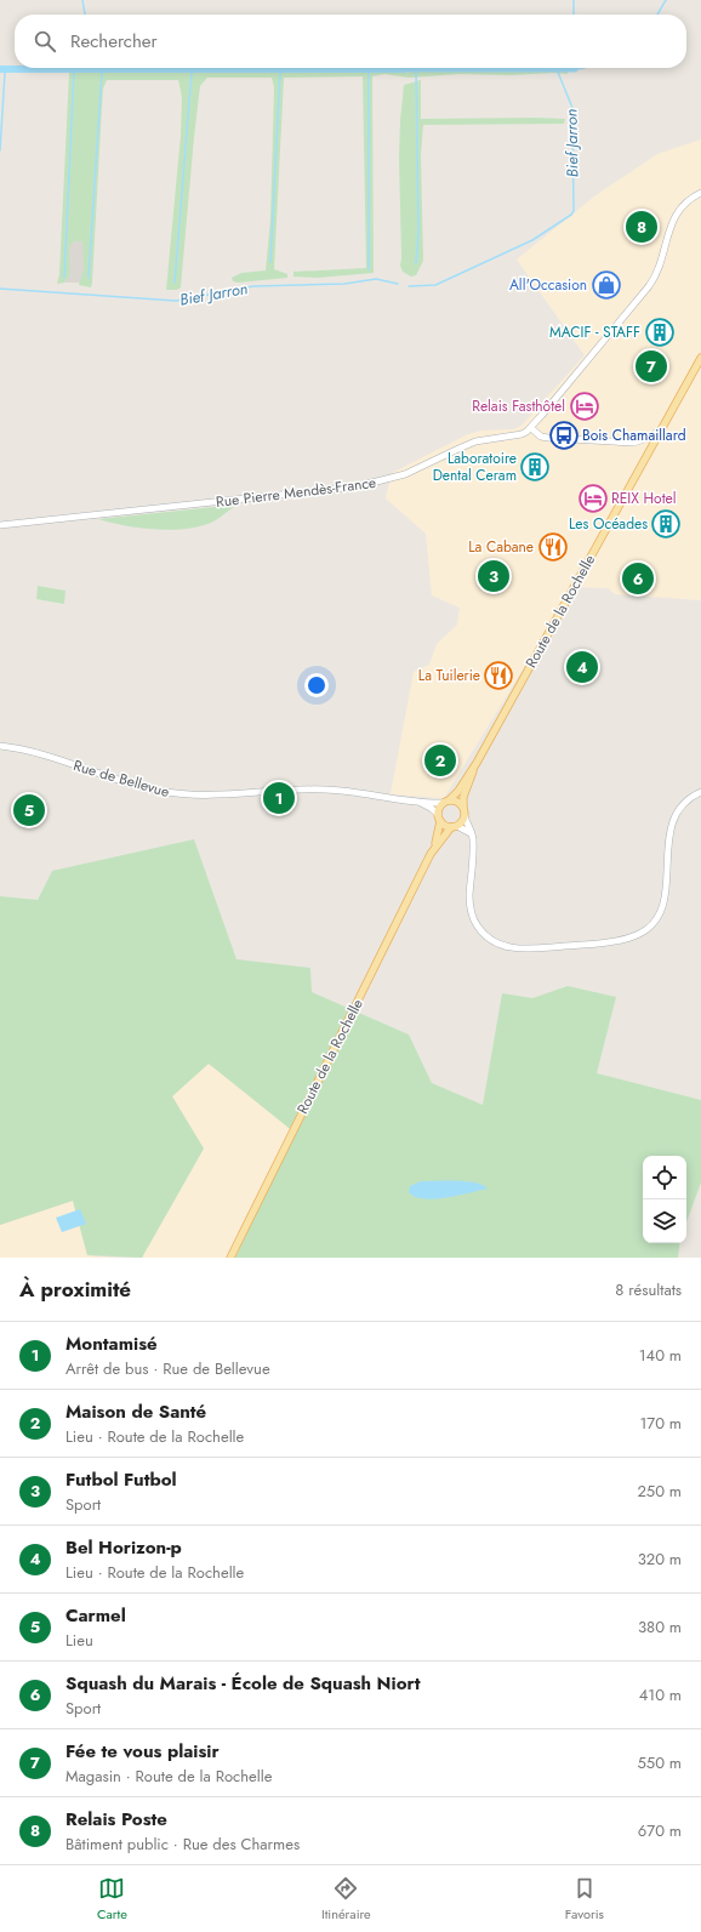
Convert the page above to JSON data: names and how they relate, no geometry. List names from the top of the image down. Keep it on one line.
{"streets":{"main road":["Route de la Rochelle"],"street":["Rue Pierre Mendès-France","Rue de Bellevue"]},"crossings":[["Route de la Rochelle","Rue de Bellevue"]],"water":["Bief Jarron"],"places":{"shop":["All'Occasion"],"building":["MACIF - STAFF","Laboratoire Dental Ceram","Les Océades"],"hotel":["Relais Fasthôtel","REIX Hotel"],"bus stop":["Bois Chamaillard"],"restaurant":["La Cabane","La Tuilerie"]},"page":{"search":"Rechercher","pins":["8","7","3","6","4","2","1","5"],"heading":["À proximité","8 résultats"],"list":[{"mark":"1","name":"Montamisé","note":"Arrêt de bus · Rue de Bellevue","value":"140 m"},{"mark":"2","name":"Maison de Santé","note":"Lieu · Route de la Rochelle","value":"170 m"},{"mark":"3","name":"Futbol Futbol","note":"Sport","value":"250 m"},{"mark":"4","name":"Bel Horizon-p","note":"Lieu · Route de la Rochelle","value":"320 m"},{"mark":"5","name":"Carmel","note":"Lieu","value":"380 m"},{"mark":"6","name":"Squash du Marais - École de Squash Niort","note":"Sport","value":"410 m"},{"mark":"7","name":"Fée te vous plaisir","note":"Magasin · Route de la Rochelle","value":"550 m"},{"mark":"8","name":"Relais Poste","note":"Bâtiment public · Rue des Charmes","value":"670 m"}],"nav":["Carte","Itinéraire","Favoris"]}}
